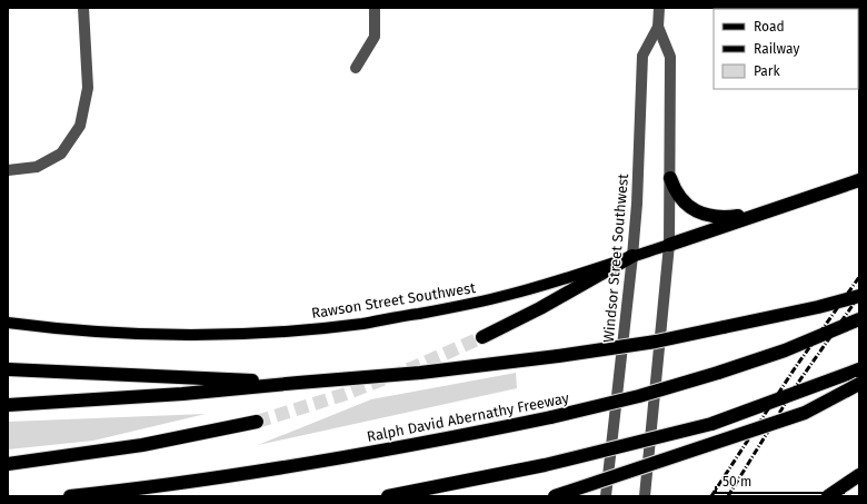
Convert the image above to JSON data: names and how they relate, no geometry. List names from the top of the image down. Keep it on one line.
{"streets":{"highway":["Ralph David Abernathy Freeway"],"main road":["Rawson Street Southwest"],"street":["Windsor Street Southwest"]},"crossings":[["Windsor Street Southwest","Rawson Street Southwest"]],"legend":["Road","Railway","Park"],"scale_bar":"50 m"}
